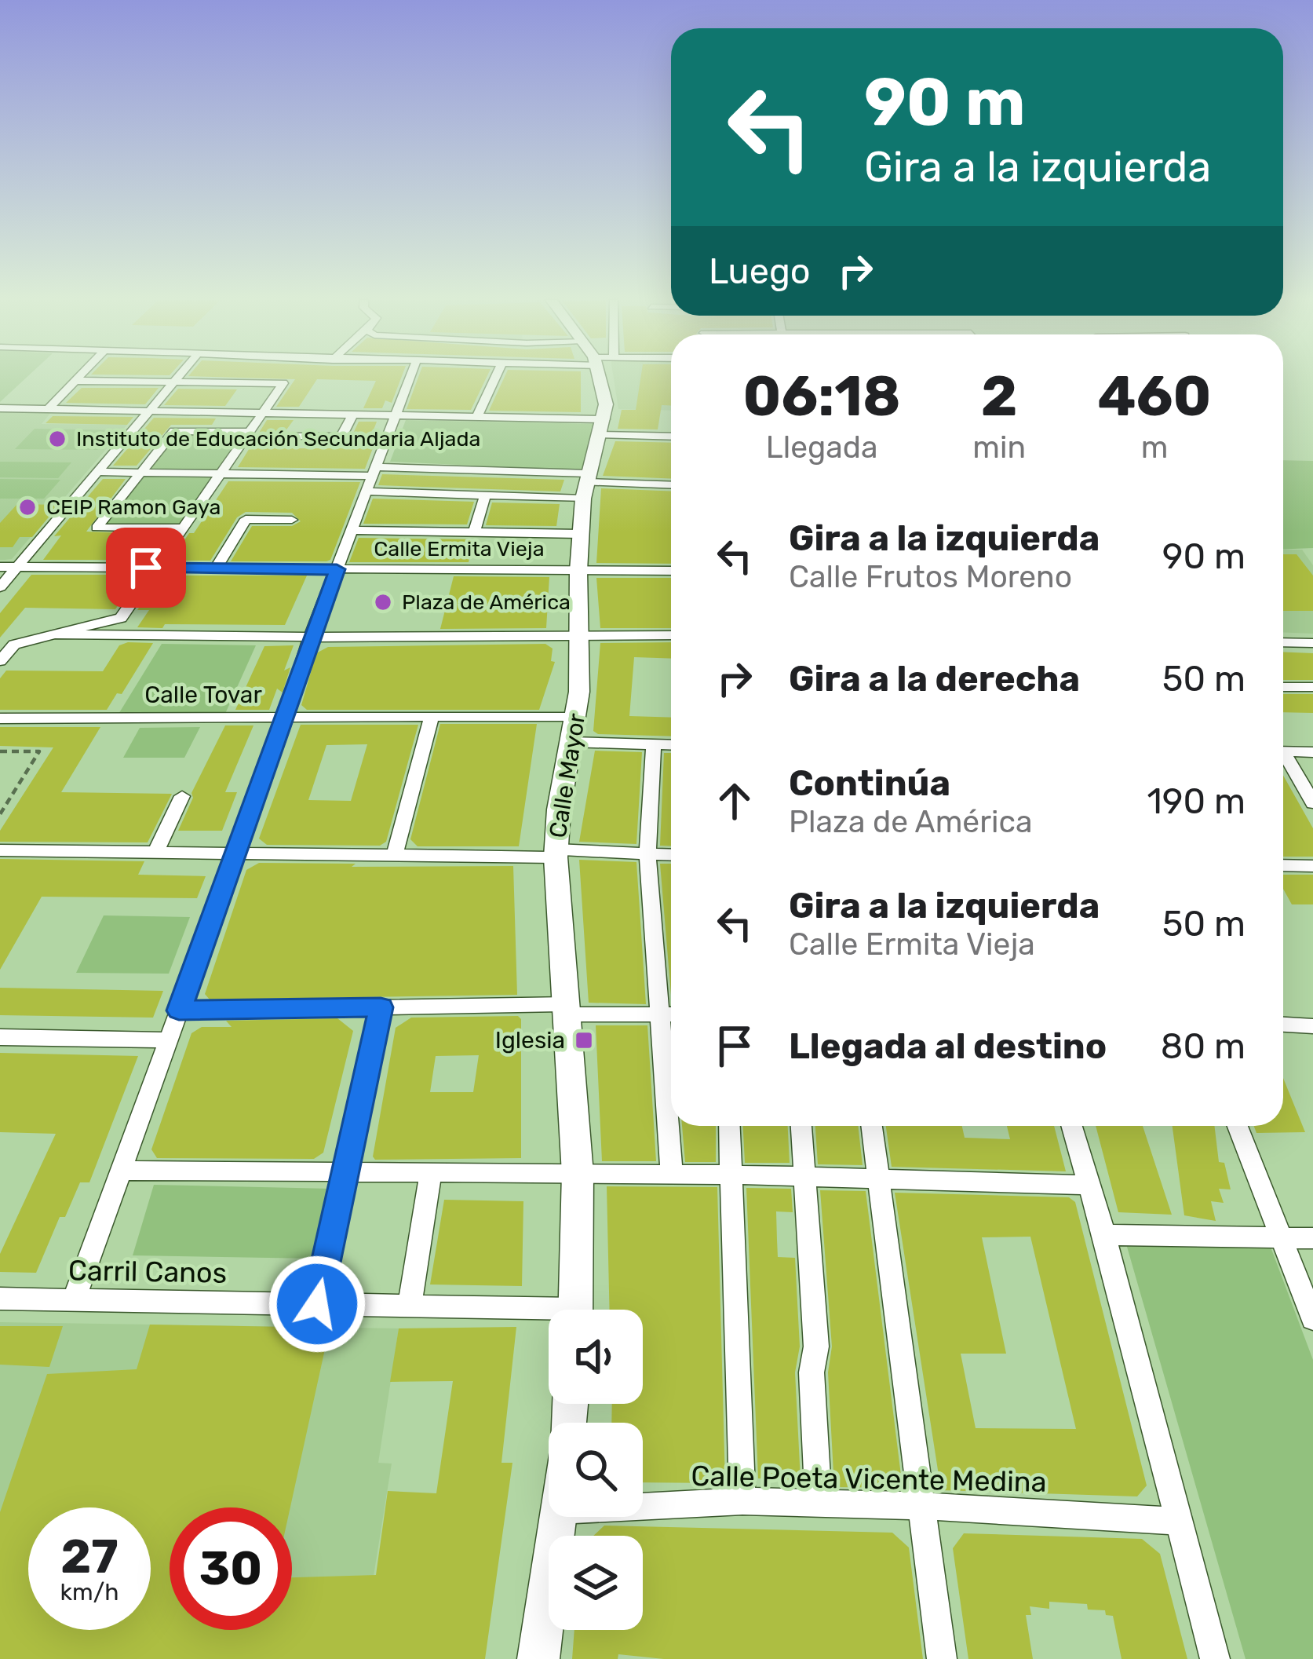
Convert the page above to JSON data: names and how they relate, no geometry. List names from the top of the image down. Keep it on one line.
{"streets":{"main road":["Calle Mayor"],"street":["Calle Ermita Vieja","Calle Tovar","Carril Canos","Calle Poeta Vicente Medina"]},"crossings":[["Calle Ermita Vieja","Calle Mayor"],["Calle Tovar","Calle Mayor"]],"places":{"other":["Instituto de Educación Secundaria Aljada","CEIP Ramon Gaya","Plaza de América"],"transit":["Iglesia"]},"page":{"turn":["90 m","Gira a la izquierda"],"then":"Luego","eta":["06:18","Llegada","2","min","460","m"],"list":[{"name":"Gira a la izquierda","note":"Calle Frutos Moreno","value":"90 m"},{"name":"Gira a la derecha","value":"50 m"},{"name":"Continúa","note":"Plaza de América","value":"190 m"},{"name":"Gira a la izquierda","note":"Calle Ermita Vieja","value":"50 m"},{"name":"Llegada al destino","value":"80 m"}],"speed":"27 km/h","limit":"30"}}
